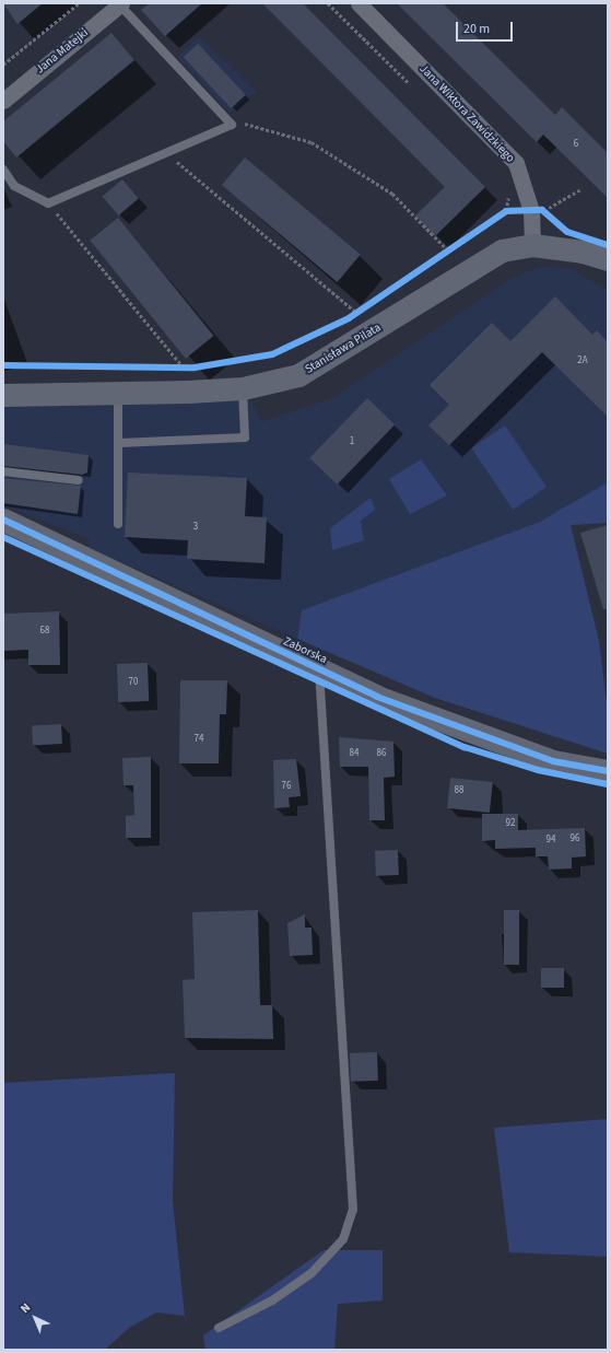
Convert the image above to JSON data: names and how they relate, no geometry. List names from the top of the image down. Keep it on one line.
{"streets":{"street":["Jana Matejki","Jana Wiktora Zawidzkiego","Stanisława Pilata","Zaborska"]},"crossings":[["Jana Wiktora Zawidzkiego","Stanisława Pilata"]],"house_numbers":["6","2A","1","3","68","70","74","84","86","76","88","92","96","94"],"scale_bar":"20 m","north":"top left"}
